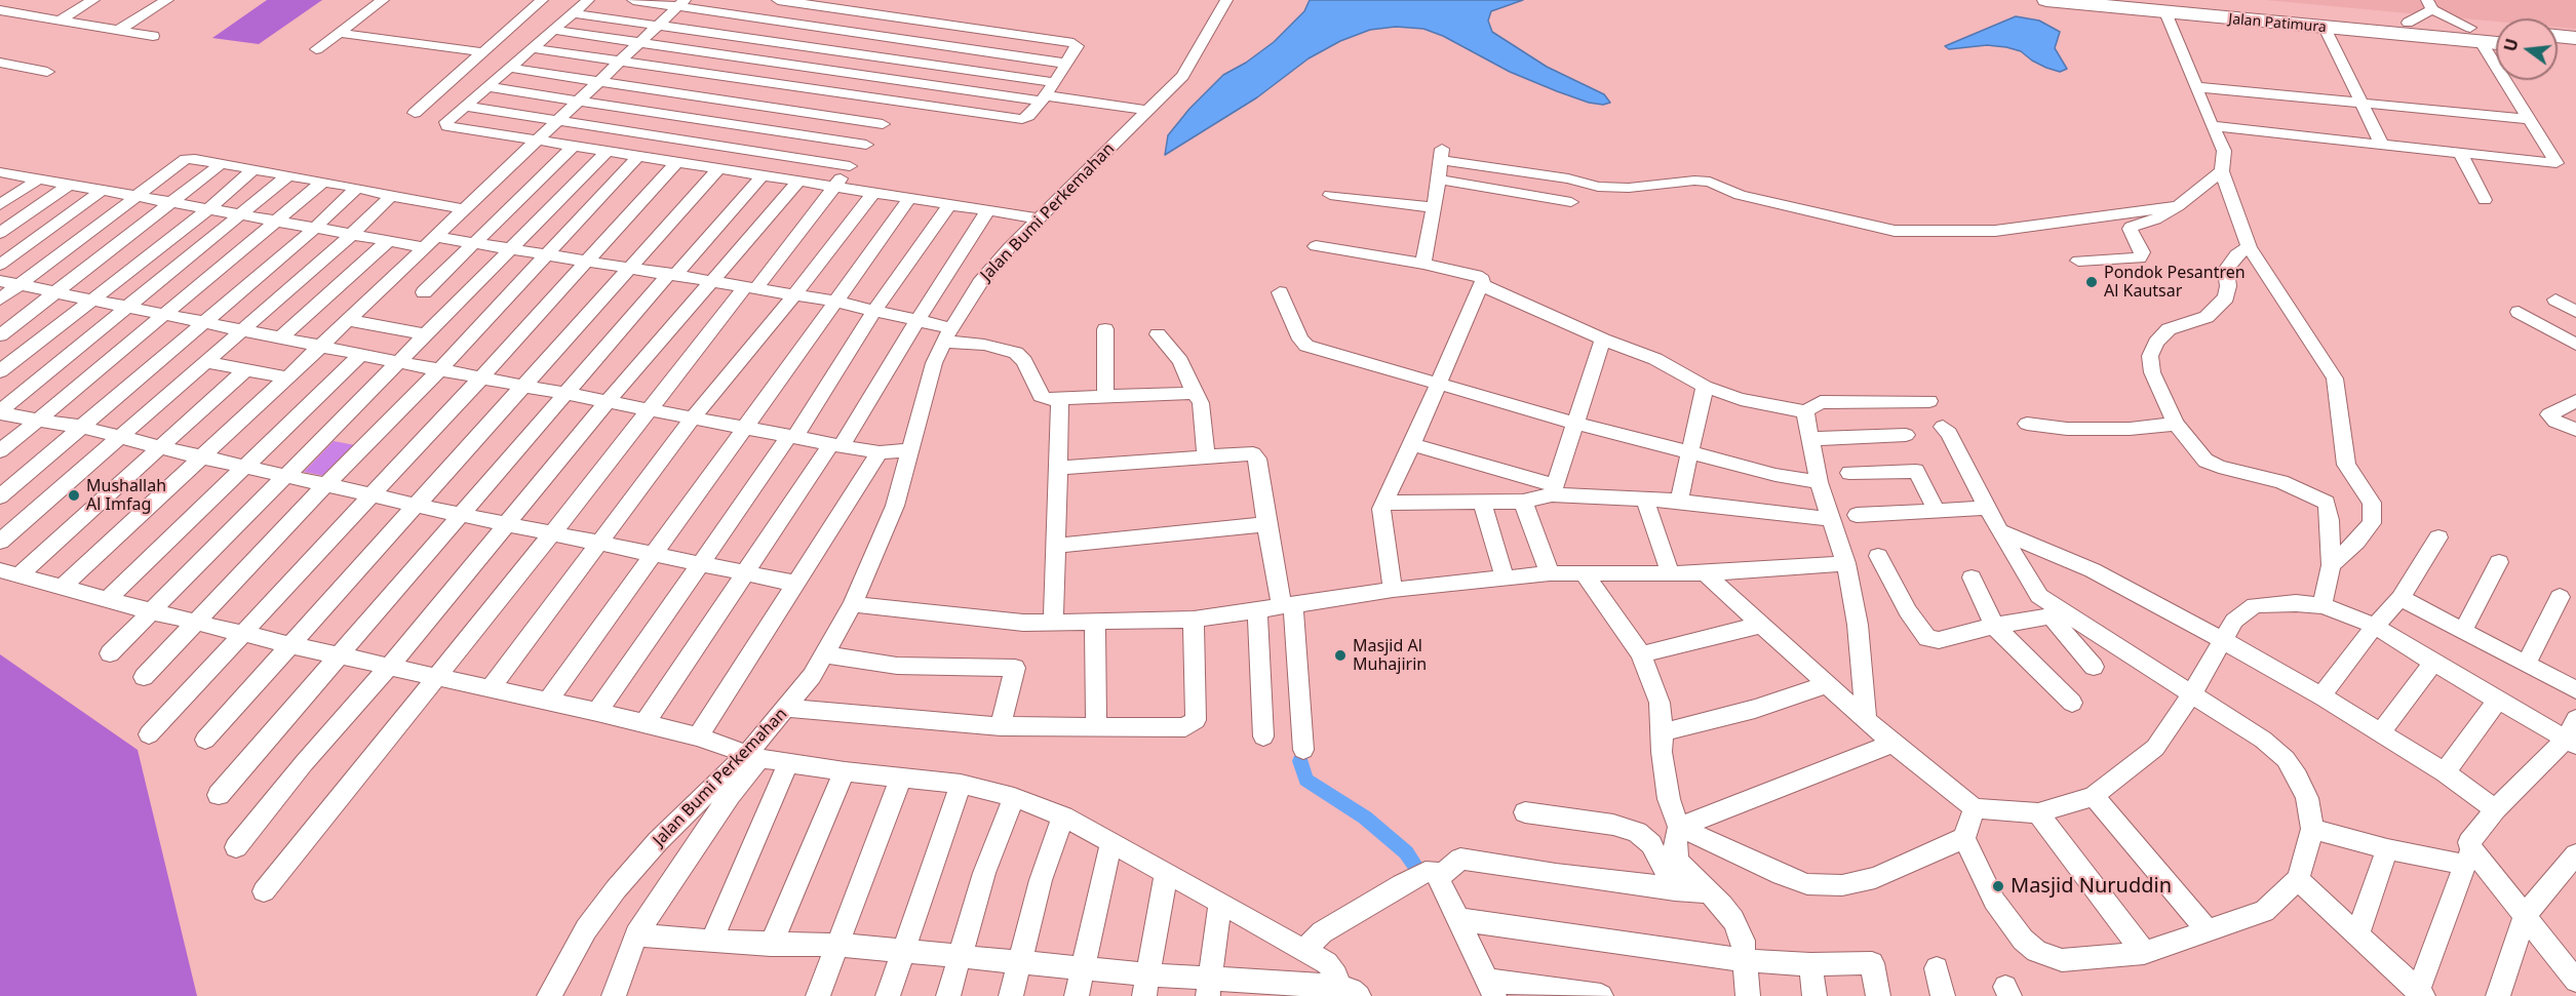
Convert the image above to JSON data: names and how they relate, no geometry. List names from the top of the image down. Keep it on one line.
{"streets":{"highway":["Jalan Patimura"],"street":["Jalan Bumi Perkemahan"]},"places":["Pondok Pesantren Al Kautsar","Mushallah Al Imfag","Masjid Al Muhajirin","Masjid Nuruddin"],"north":"left"}
